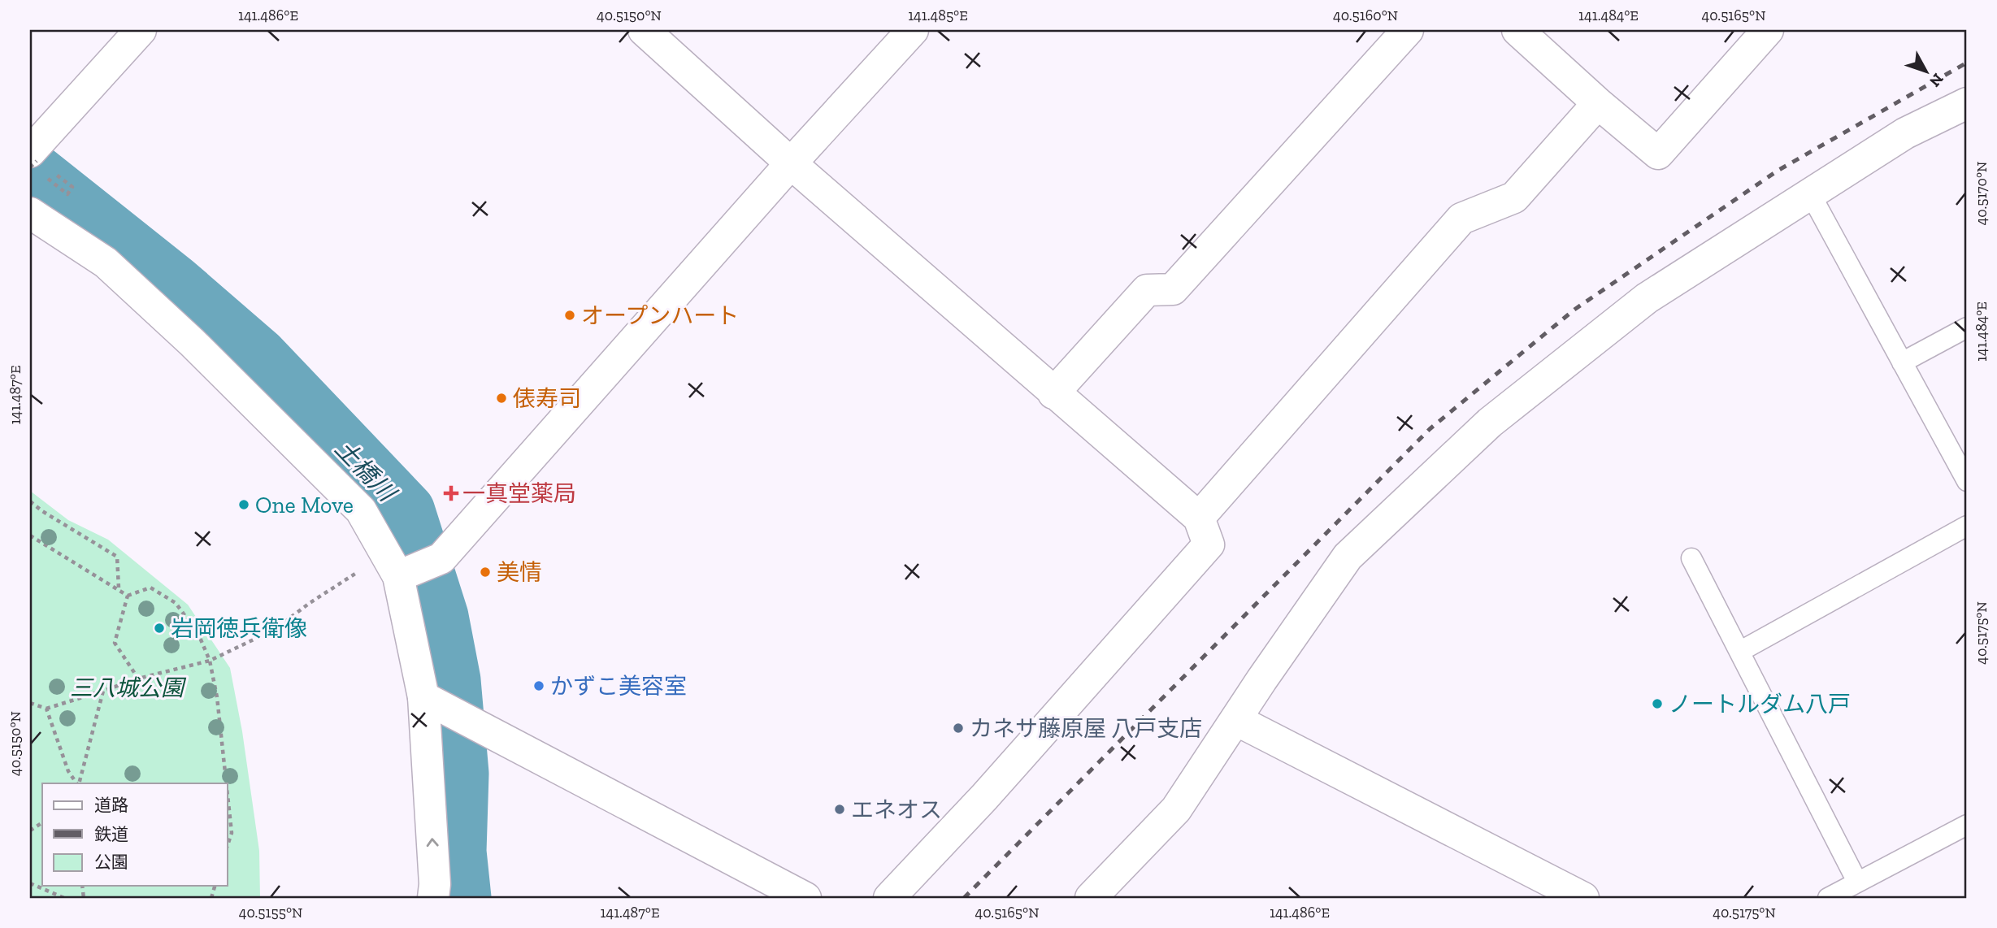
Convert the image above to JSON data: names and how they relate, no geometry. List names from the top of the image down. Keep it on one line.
{"water":["土橋川"],"parks":["三八城公園"],"places":{"other":["オープンハート","俵寿司","One Move","美情","岩岡徳兵衛像","かずこ美容室","ノートルダム八戸","カネサ藤原屋 八戸支店","エネオス"],"health":["一真堂薬局"]},"legend":["道路","鉄道","公園"],"north":"bottom right","coordinates":["141.486°E","40.5150°N","141.485°E","40.5160°N","141.484°E","40.5165°N","40.5170°N","141.487°E","40.5175°N","40.5155°N"]}
